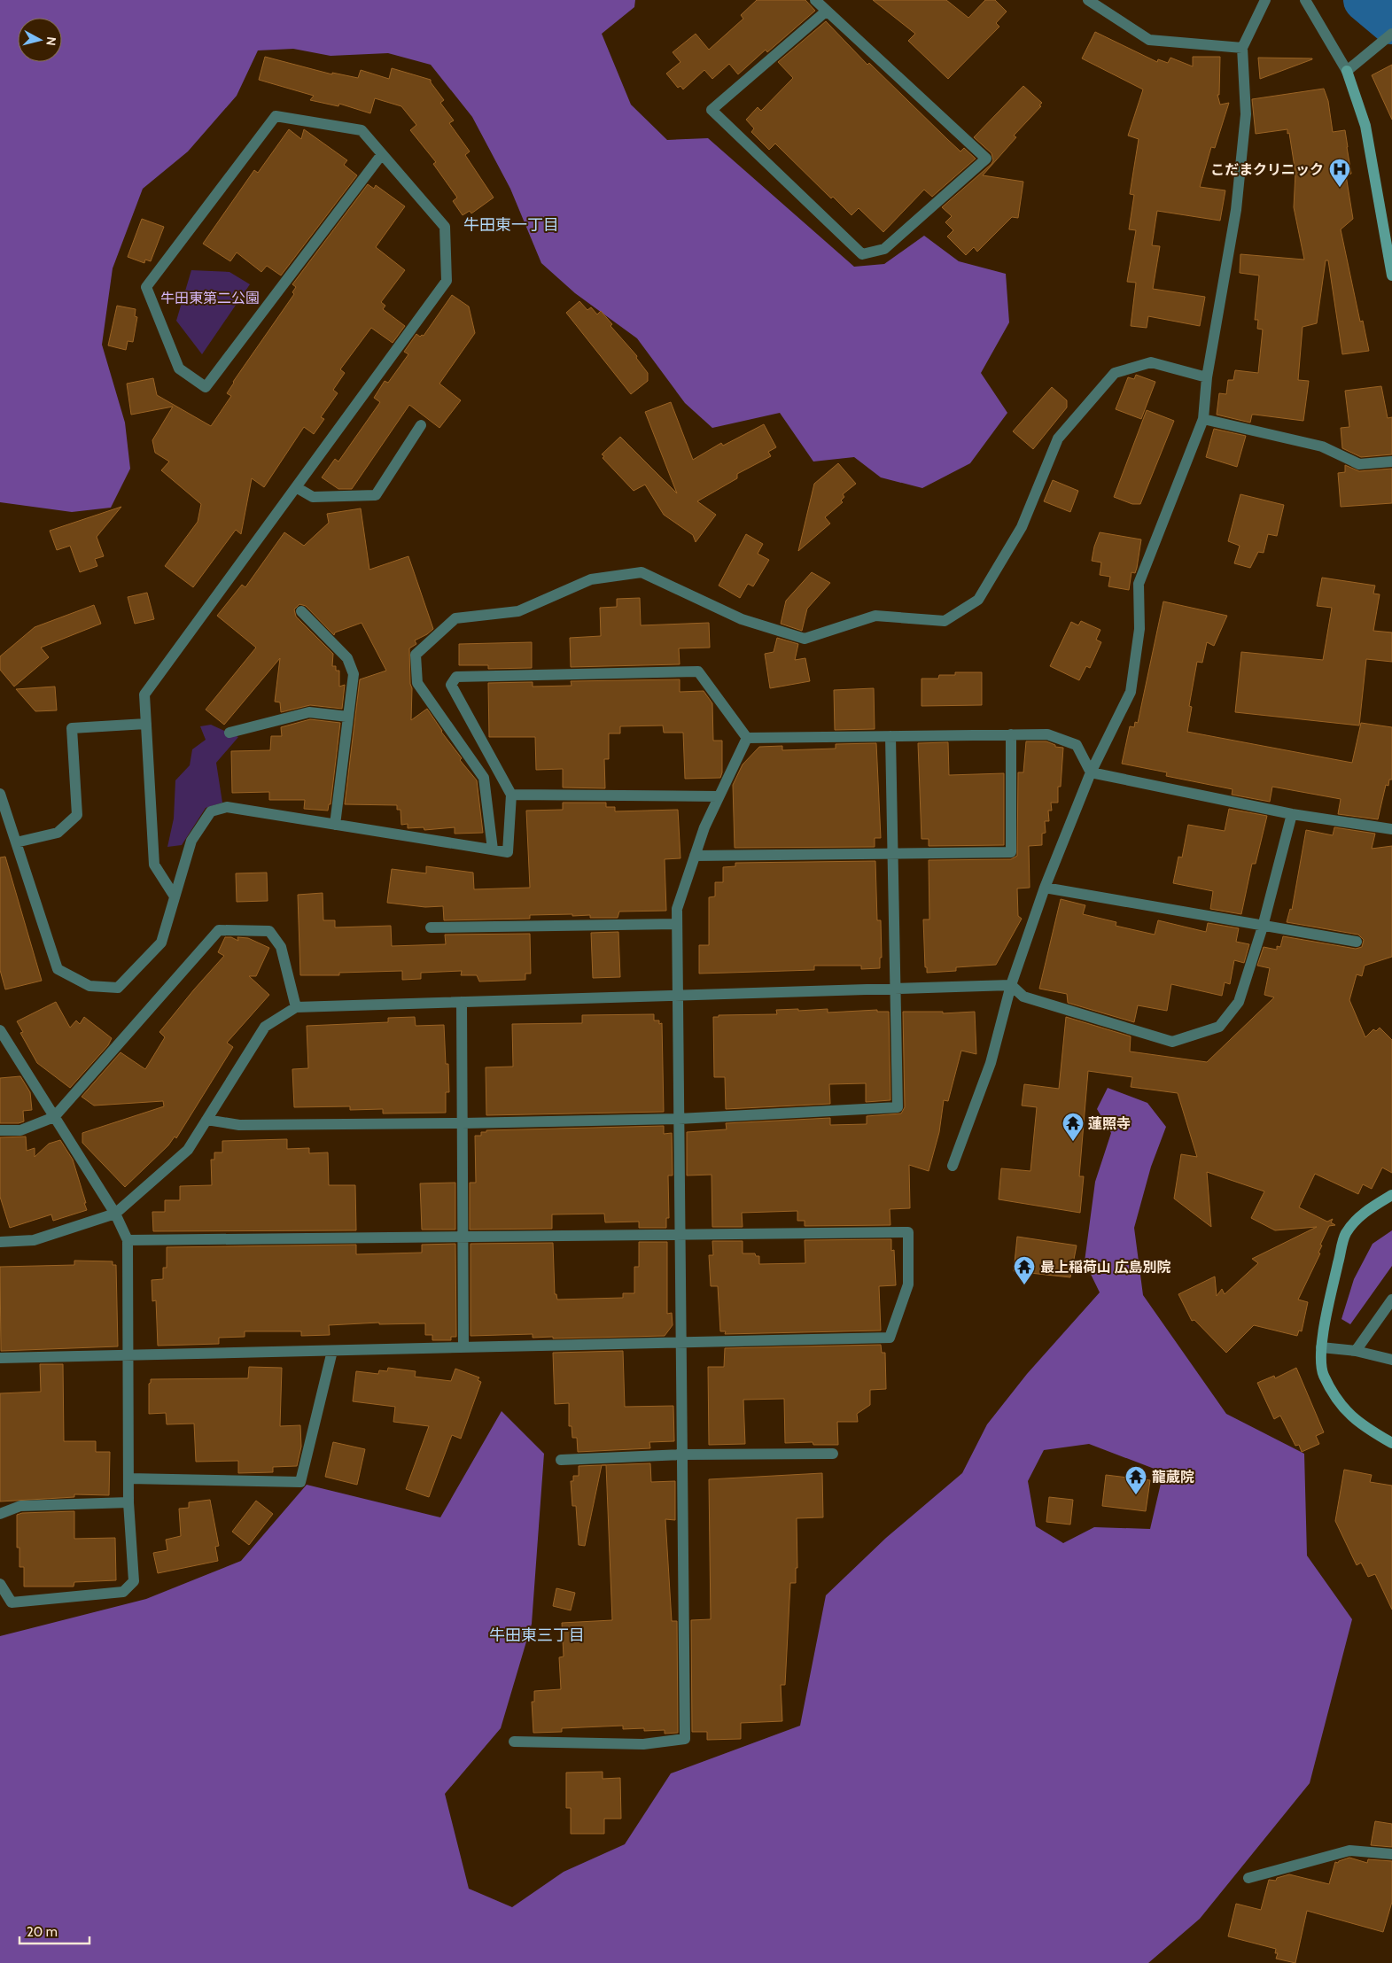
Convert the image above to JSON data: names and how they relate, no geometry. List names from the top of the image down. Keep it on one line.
{"districts":["牛田東一丁目","牛田東三丁目"],"parks":["牛田東第二公園"],"places":{"hospital":["こだまクリニック"],"temple":["蓮照寺","最上稲荷山 広島別院","龍蔵院"]},"scale_bar":"20 m","north":"right"}
